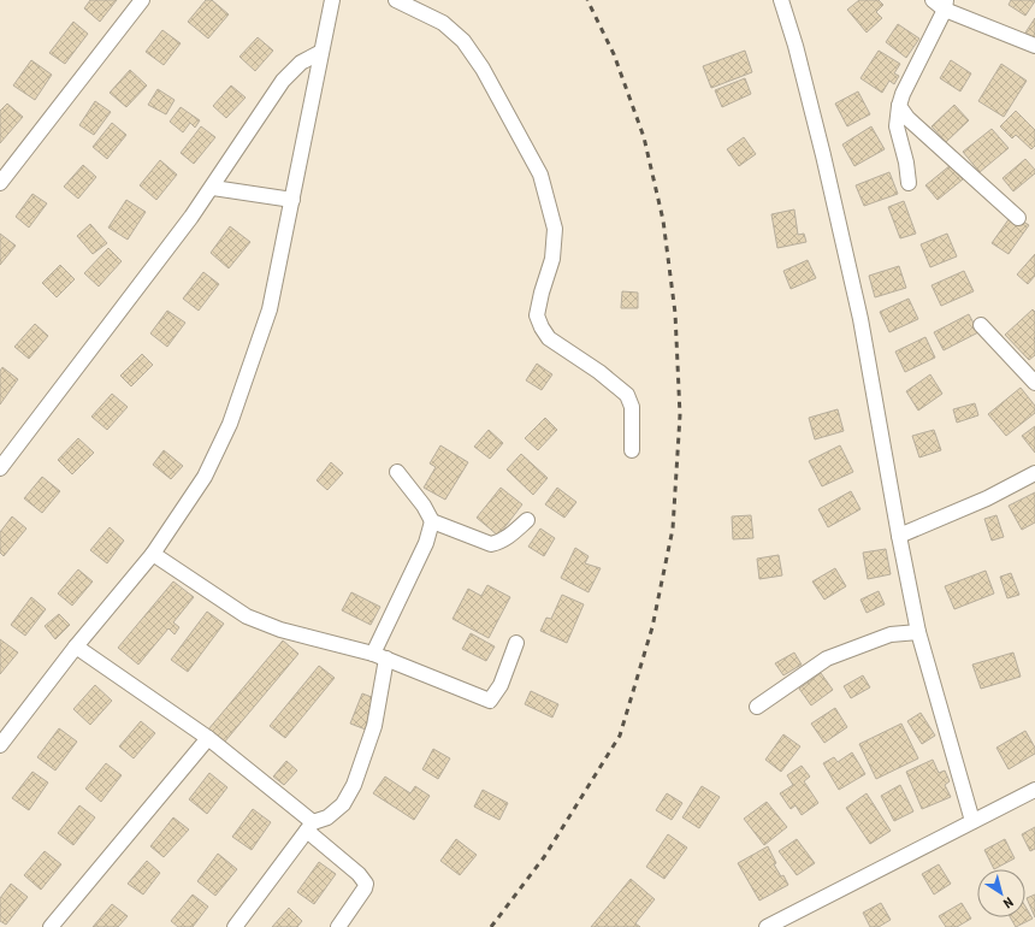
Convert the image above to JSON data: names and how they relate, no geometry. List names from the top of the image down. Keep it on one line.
{"north":"bottom right"}
